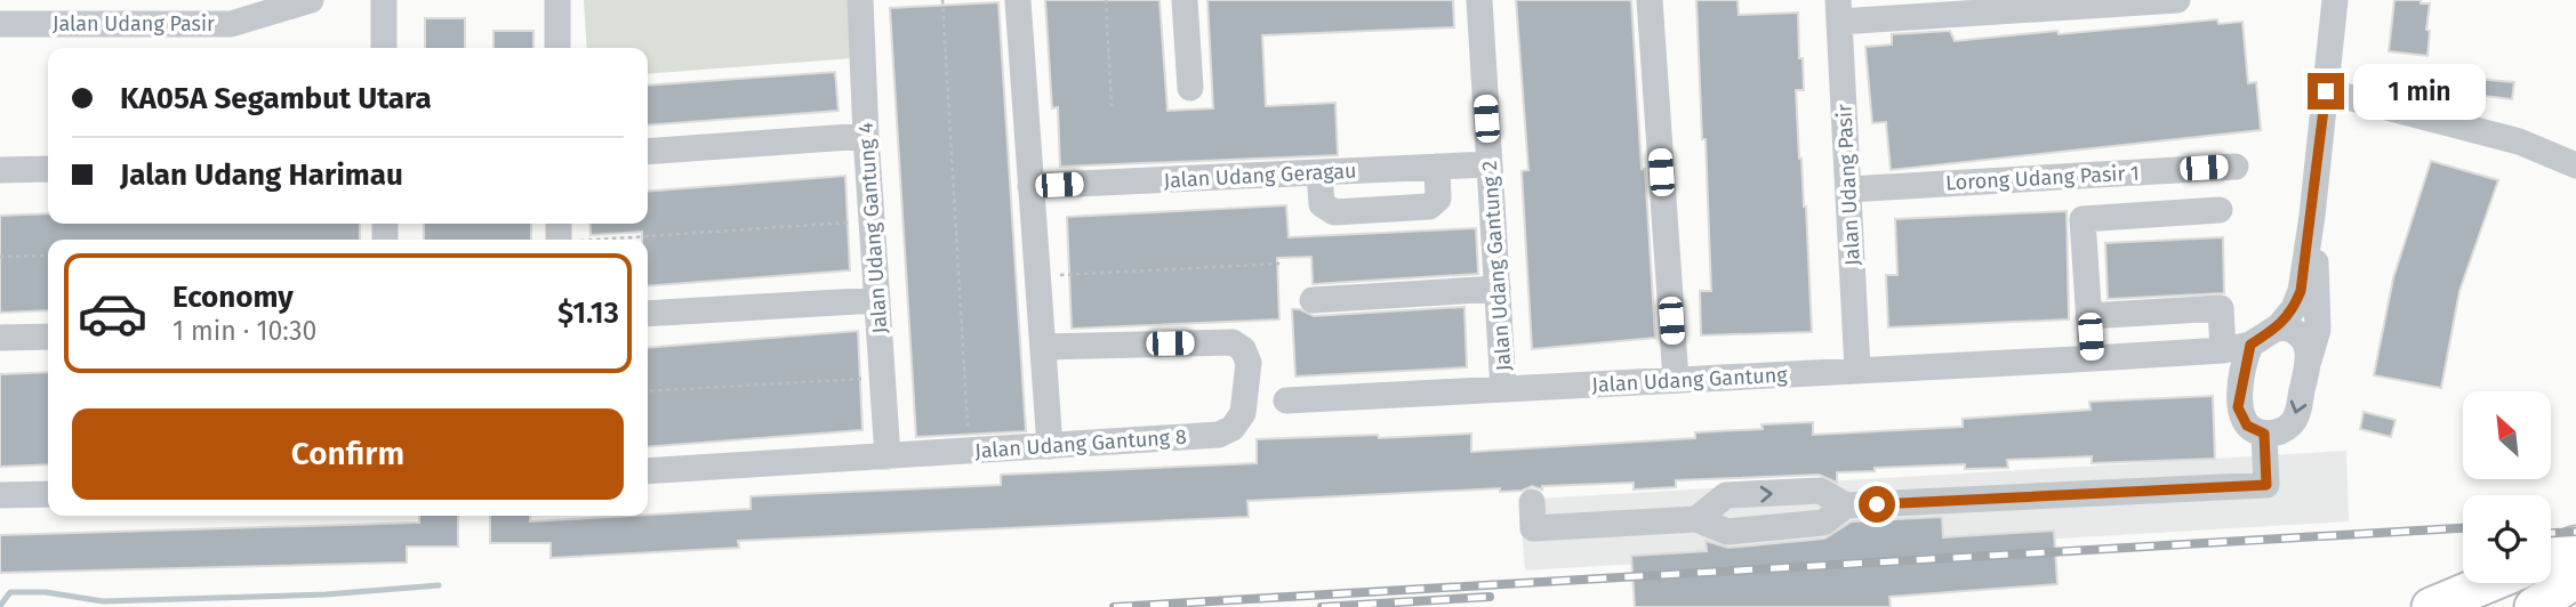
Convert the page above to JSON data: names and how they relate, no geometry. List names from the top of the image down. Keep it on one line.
{"streets":{"street":["Jalan Udang Pasir","Jalan Udang Geragau","Lorong Udang Pasir 1","Jalan Udang Gantung 4","Jalan Udang Gantung 2","Jalan Udang Gantung","Jalan Udang Gantung 8"]},"crossings":[["Jalan Udang Pasir","Lorong Udang Pasir 1"],["Jalan Udang Pasir","Jalan Udang Gantung"],["Jalan Udang Geragau","Jalan Udang Gantung 2"],["Jalan Udang Gantung 4","Jalan Udang Gantung 8"],["Jalan Udang Gantung 2","Jalan Udang Gantung"]],"north":"top left","page":{"banner":["KA05A Segambut Utara","Jalan Udang Harimau"],"bubble":"1 min","list":[{"name":"Economy","note":"1 min · 10:30","value":"$1.13"}],"buttons":"Confirm"}}
